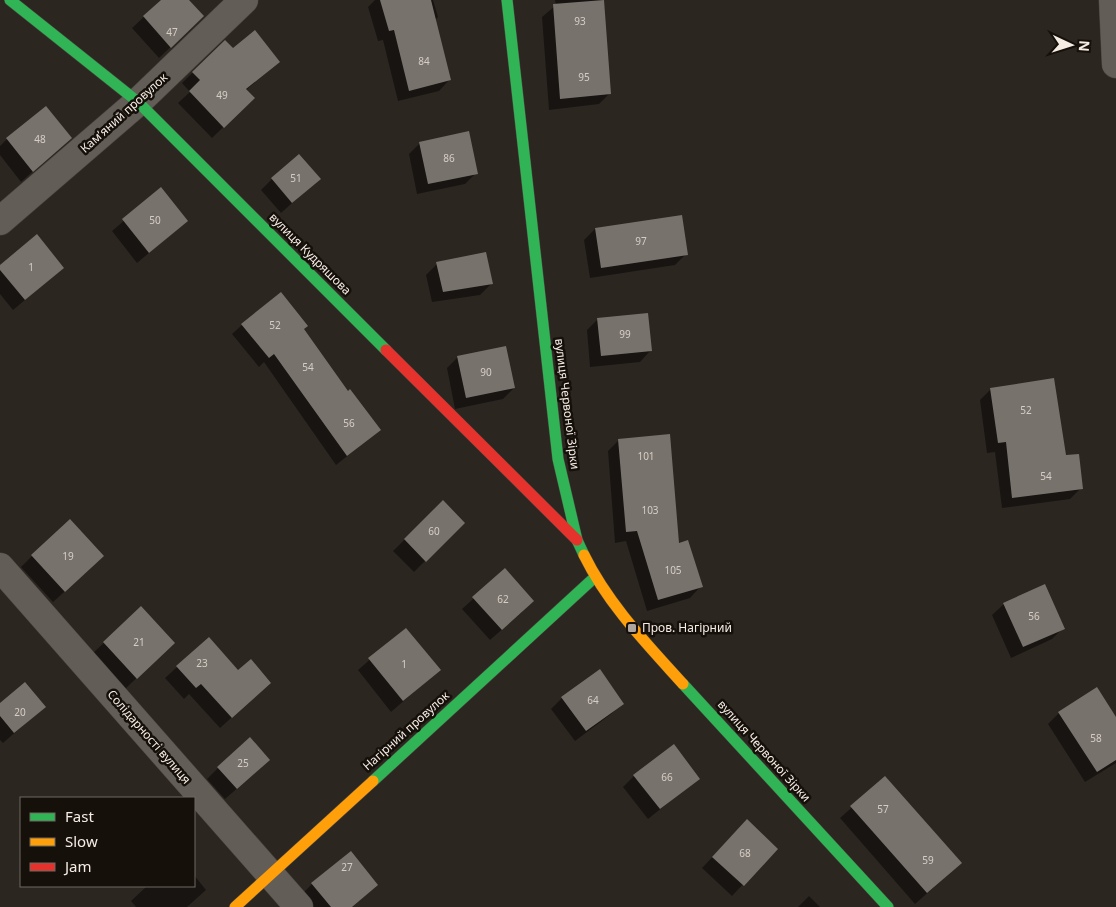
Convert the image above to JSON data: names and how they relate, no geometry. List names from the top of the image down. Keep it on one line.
{"streets":{"street":["Кам’яний провулок","вулиця Кудряшова","вулиця Червоної Зірки","Нагірний провулок","Солідарності вулиця"]},"crossings":[["Кам’яний провулок","вулиця Кудряшова"],["вулиця Кудряшова","вулиця Червоної Зірки"],["вулиця Червоної Зірки","Нагірний провулок"],["Нагірний провулок","Солідарності вулиця"]],"places":{"transit":["Пров. Нагірний"]},"house_numbers":["93","47","84","95","49","48","86","51","50","97","1","52","99","54","90","52","56","101","54","103","60","19","105","62","56","21","23","1","64","20","58","25","66","57","68","59","27"],"legend":["Fast","Slow","Jam"],"north":"right"}
